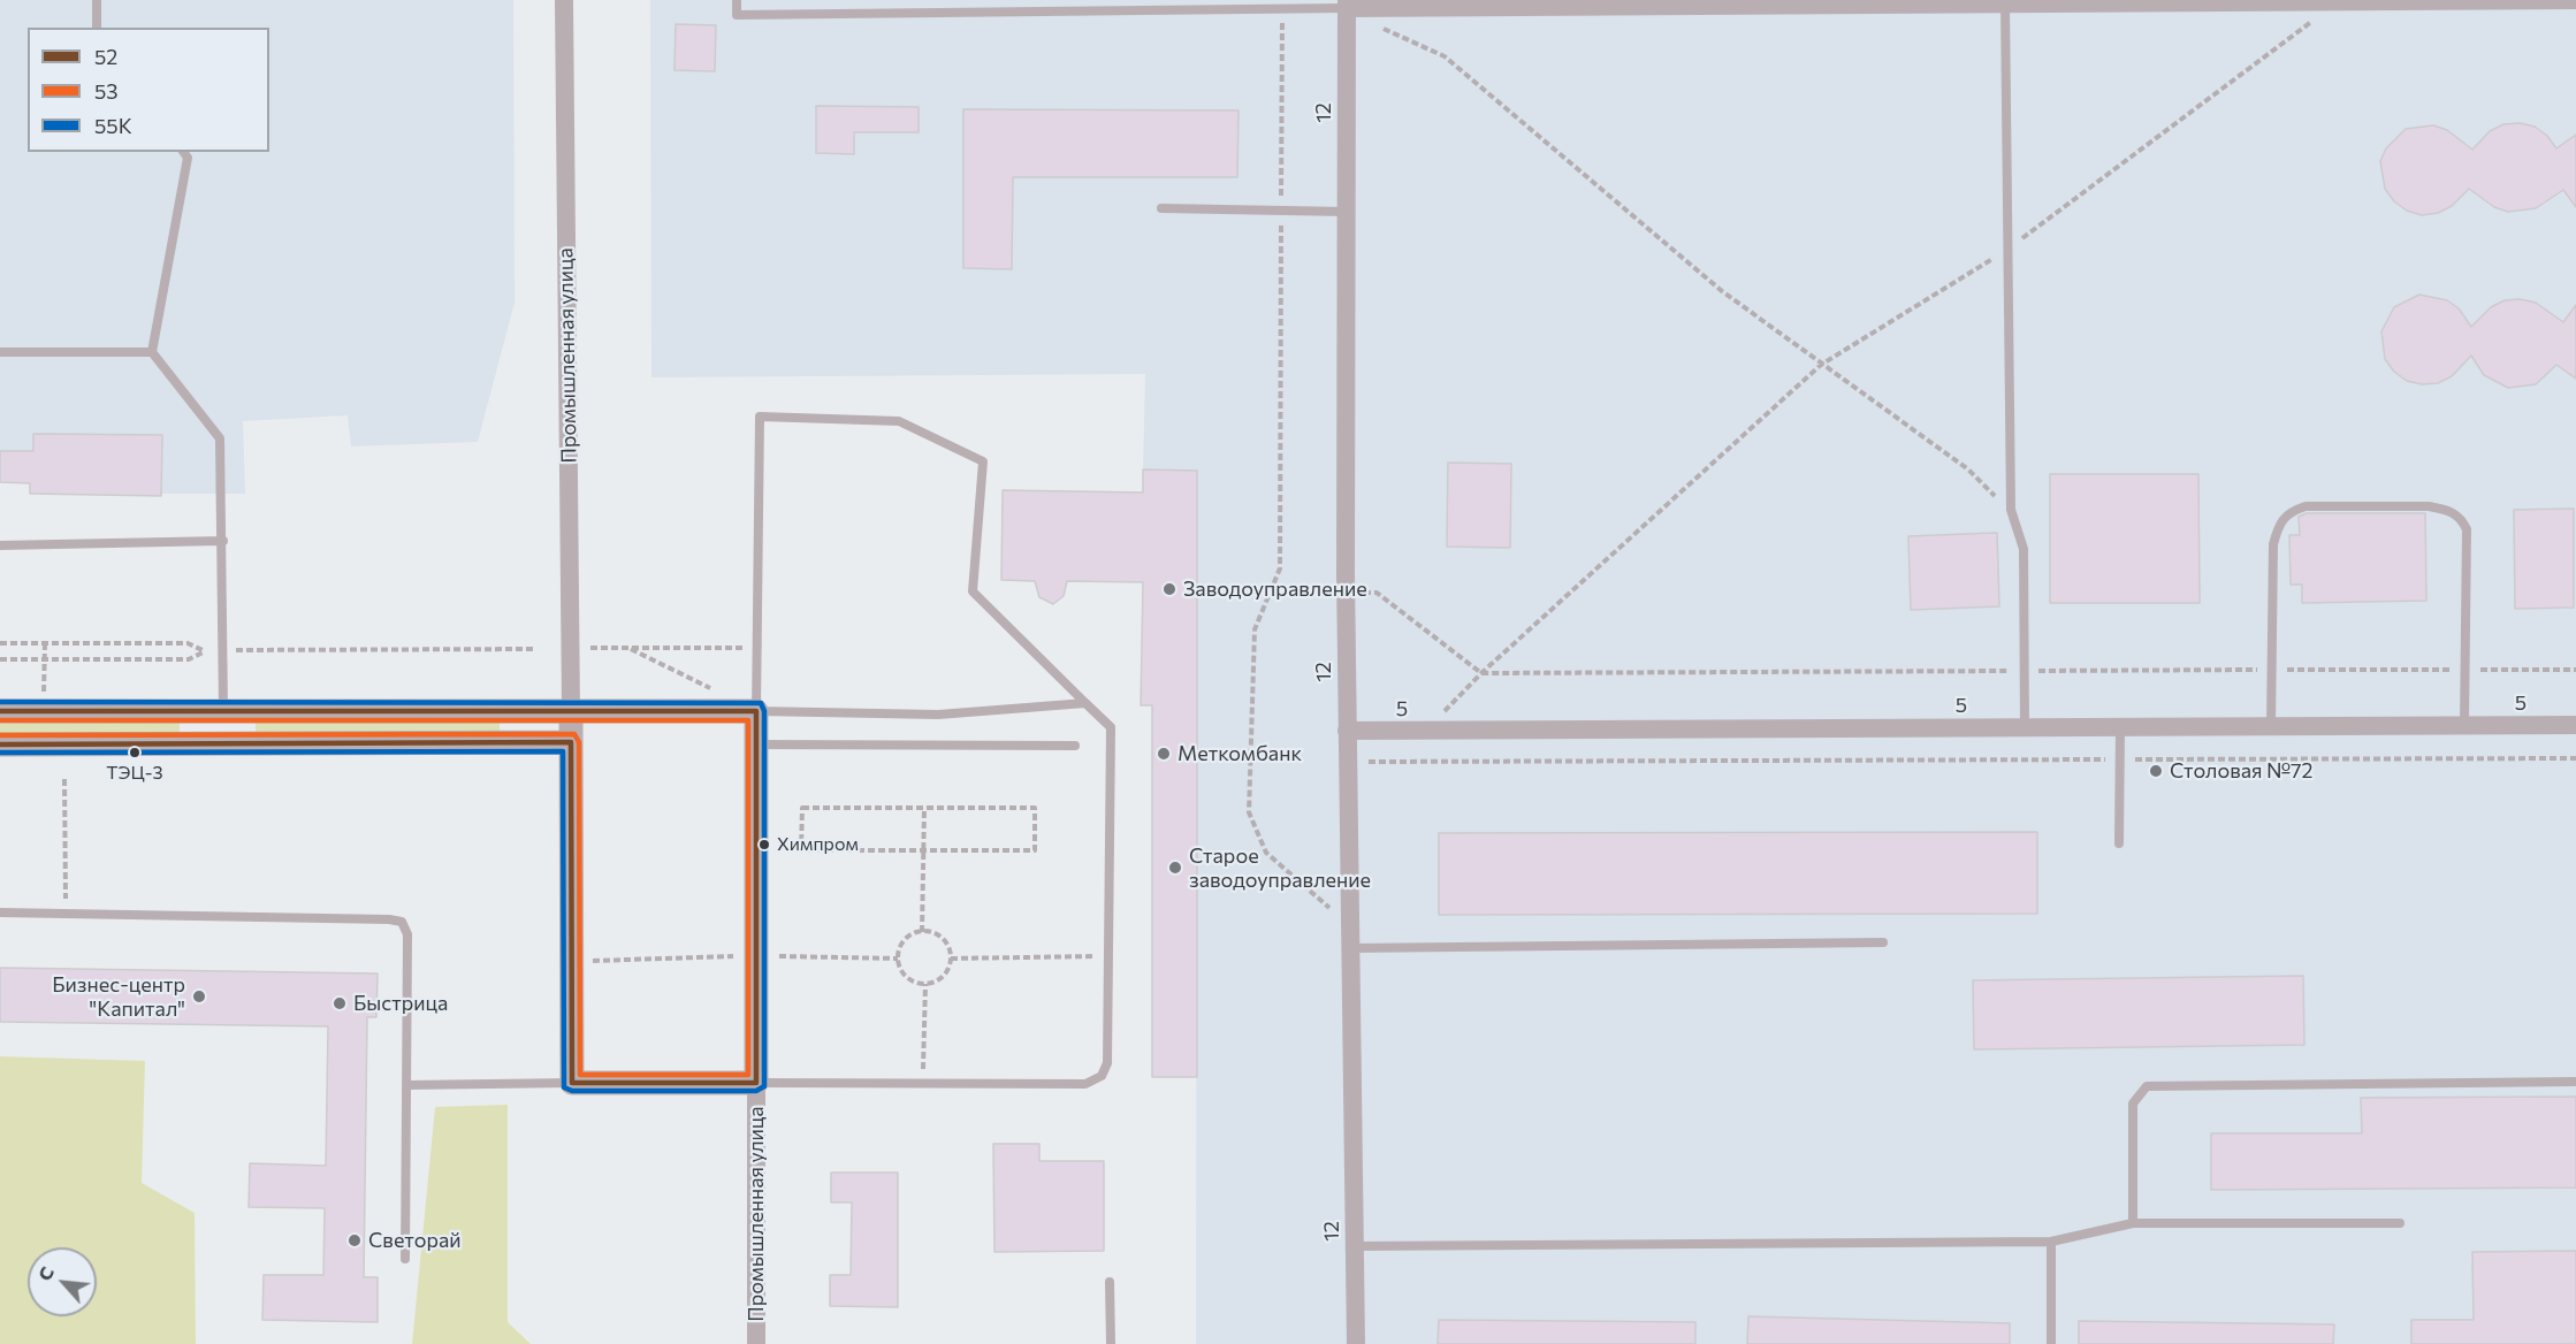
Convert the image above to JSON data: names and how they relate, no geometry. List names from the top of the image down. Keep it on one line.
{"streets":{"street":["12","Промышленная улица","5"]},"crossings":[["12","5"]],"places":["Заводоуправление","ТЭЦ-3","Меткомбанк","Столовая №72","Химпром","Старое заводоуправление","Бизнес-центр \"Капитал\"","Быстрица","Светорай"],"lines":["transit line 55К","transit line 52","transit line 53"],"legend":["52","53","55К"],"north":"top left"}
